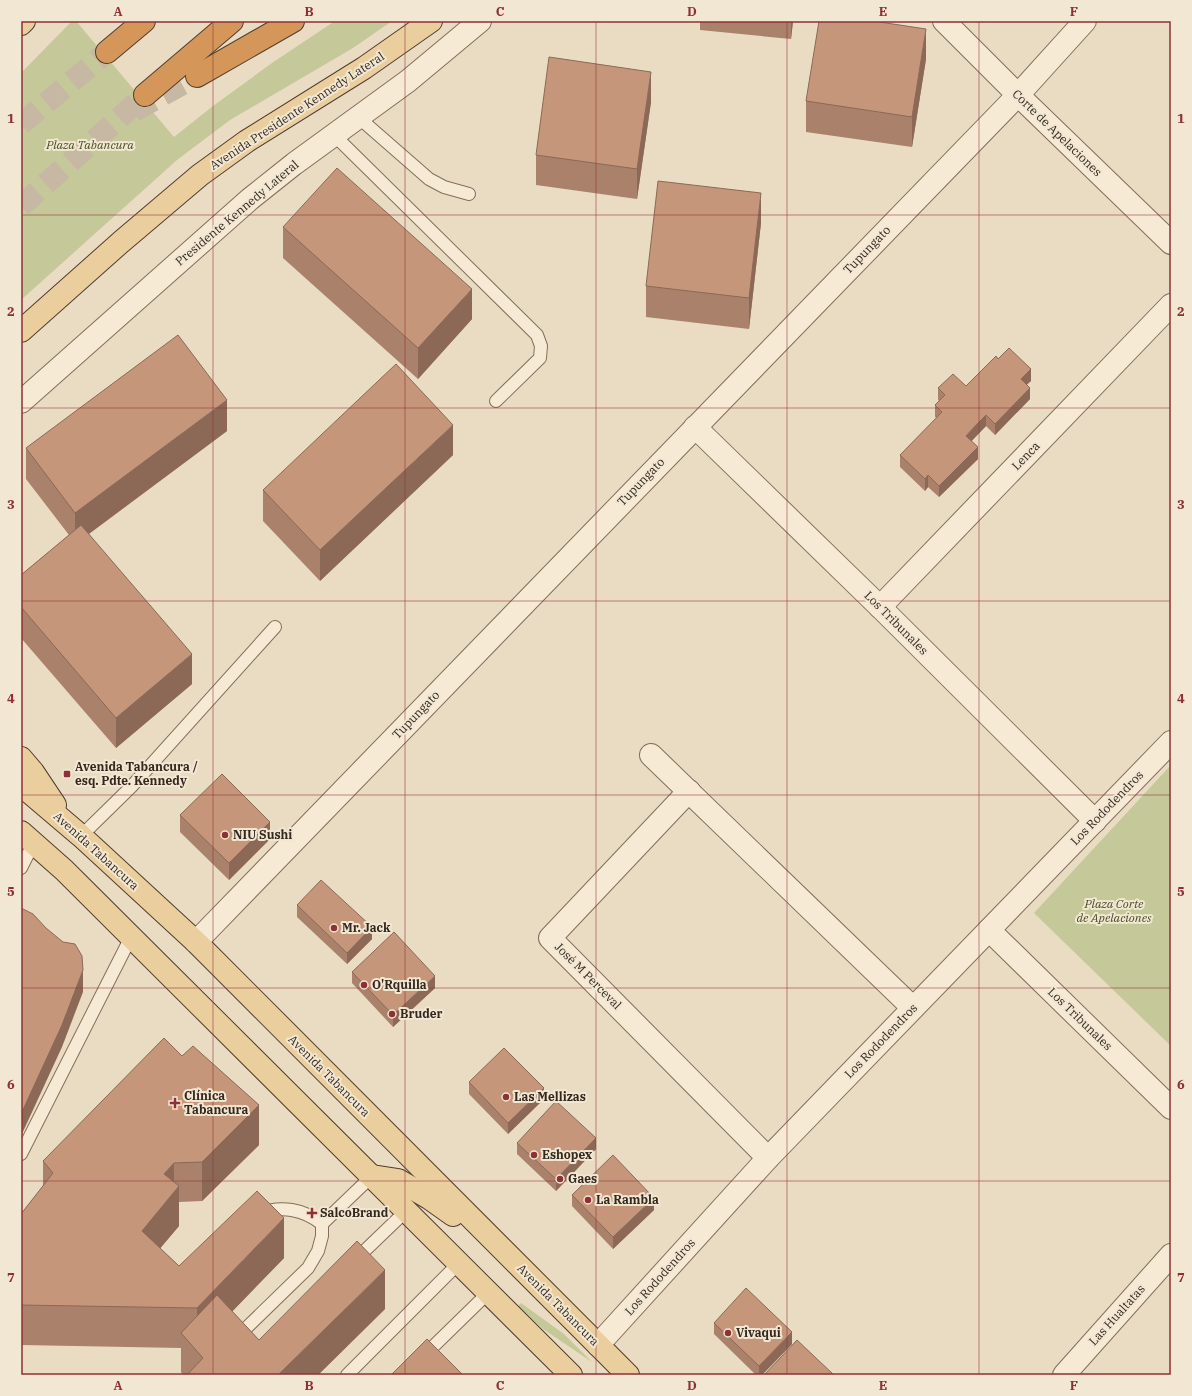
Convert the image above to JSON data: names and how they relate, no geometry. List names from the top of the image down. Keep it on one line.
{"streets":{"main road":["Avenida Presidente Kennedy Lateral","Avenida Tabancura"],"street":["Corte de Apelaciones","Presidente Kennedy Lateral","Tupungato","Lenca","Los Tribunales","Los Rododendros","José M Perceval","Las Hualtatas"]},"crossings":[["Corte de Apelaciones","Tupungato"],["Tupungato","Los Tribunales"],["Tupungato","Avenida Tabancura"],["Lenca","Los Tribunales"],["Los Tribunales","Los Rododendros"],["Los Rododendros","Avenida Tabancura"],["Los Rododendros","José M Perceval"]],"parks":["Plaza Tabancura","Plaza Corte de Apelaciones"],"places":{"transit":["Avenida Tabancura / esq. Pdte. Kennedy"],"other":["NIU Sushi","Mr. Jack","O'Rquilla","Bruder","Las Mellizas","Eshopex","Gaes","La Rambla","Vivaqui"],"health":["Clínica Tabancura","SalcoBrand"]},"grid":{"columns":["A","B","C","D","E","F"],"rows":["1","2","3","4","5","6","7"]}}
